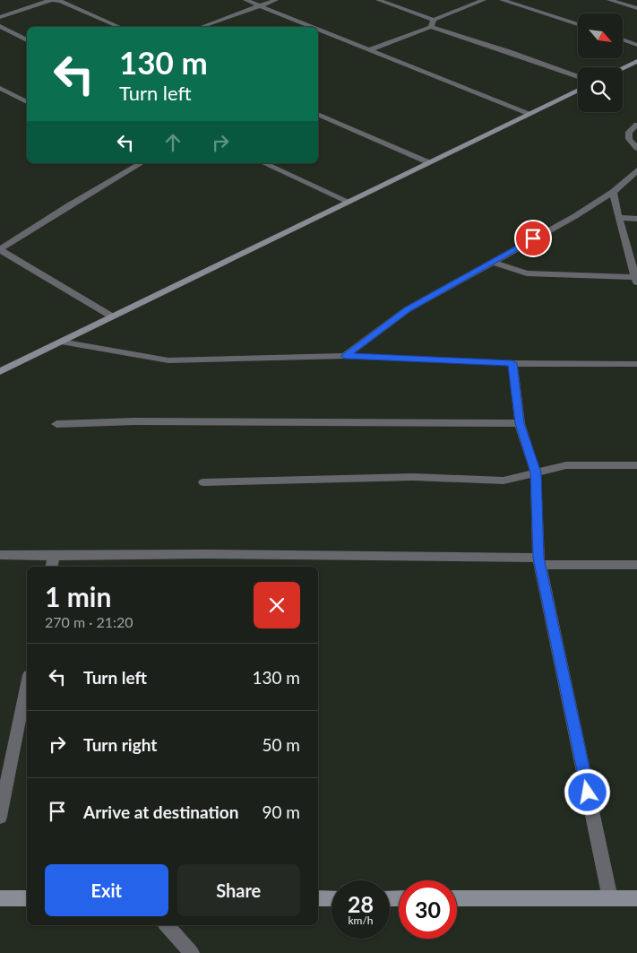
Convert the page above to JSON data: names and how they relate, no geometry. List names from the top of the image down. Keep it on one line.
{"north":"bottom right","page":{"turn":["130 m","Turn left"],"heading":["1 min","270 m · 21:20"],"list":[{"name":"Turn left","value":"130 m"},{"name":"Turn right","value":"50 m"},{"name":"Arrive at destination","value":"90 m"}],"buttons":["Exit","Share"],"speed":"28 km/h","limit":"30"}}
